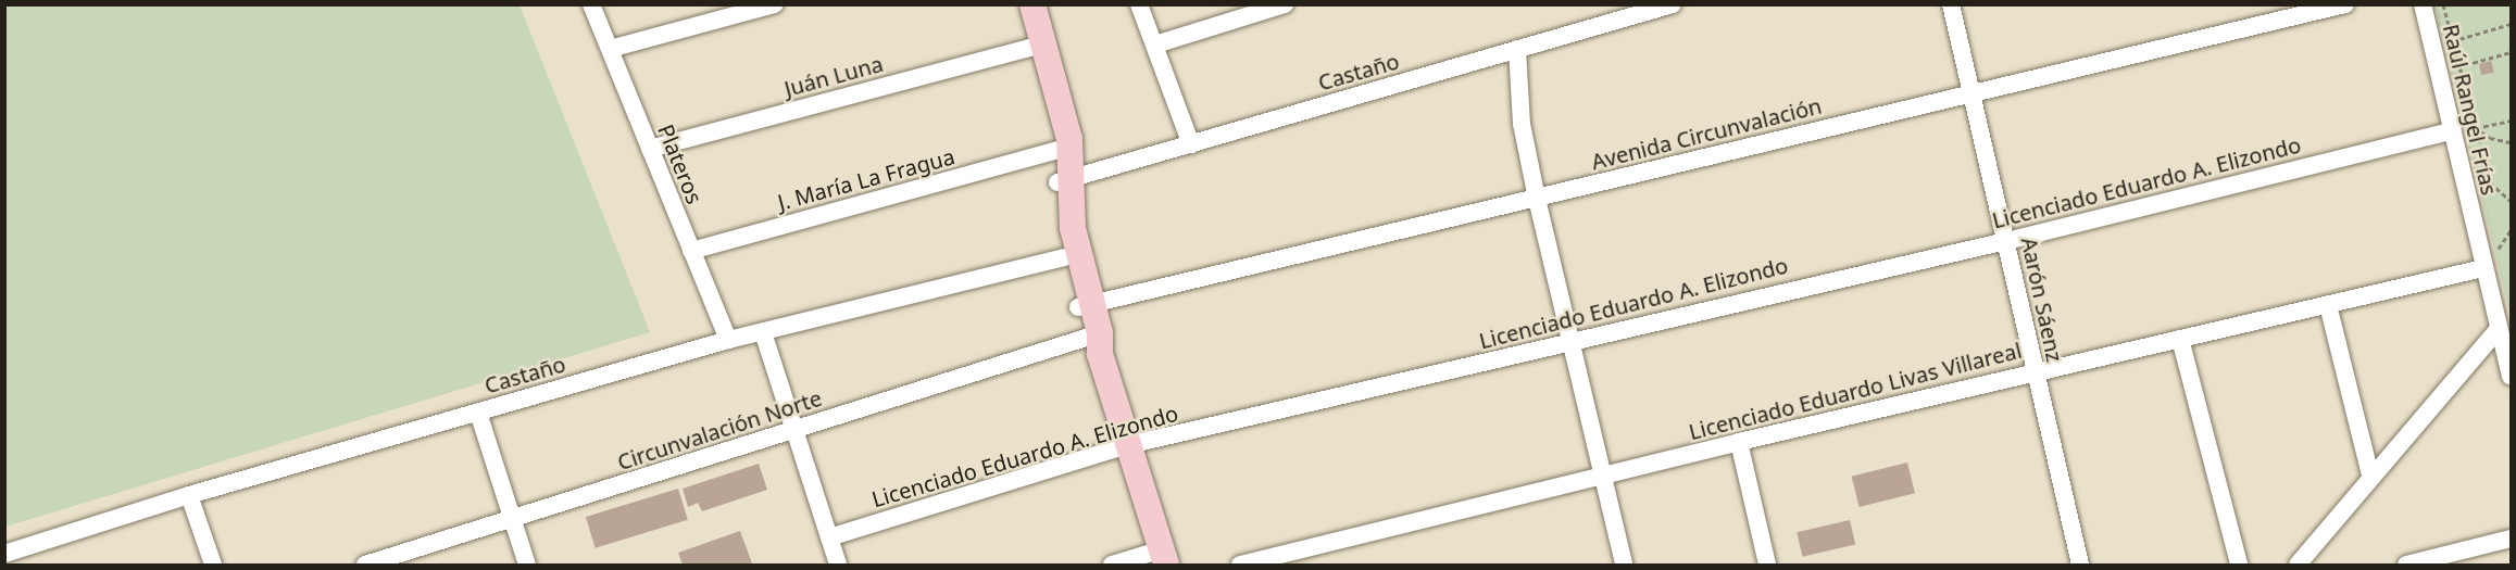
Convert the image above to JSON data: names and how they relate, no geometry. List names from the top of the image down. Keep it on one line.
{"streets":{"street":["Castaño","Juán Luna","Raúl Rangel Frías","Avenida Circunvalación","Plateros","J. María La Fragua","Licenciado Eduardo A. Elizondo","Aarón Sáenz","Licenciado Eduardo Livas Villareal","Circunvalación Norte"]},"crossings":[["Castaño","Plateros"],["Juán Luna","Plateros"],["Raúl Rangel Frías","Licenciado Eduardo A. Elizondo"],["Raúl Rangel Frías","Licenciado Eduardo Livas Villareal"],["Avenida Circunvalación","Aarón Sáenz"],["Plateros","J. María La Fragua"],["Licenciado Eduardo A. Elizondo","Aarón Sáenz"],["Aarón Sáenz","Licenciado Eduardo Livas Villareal"]]}
